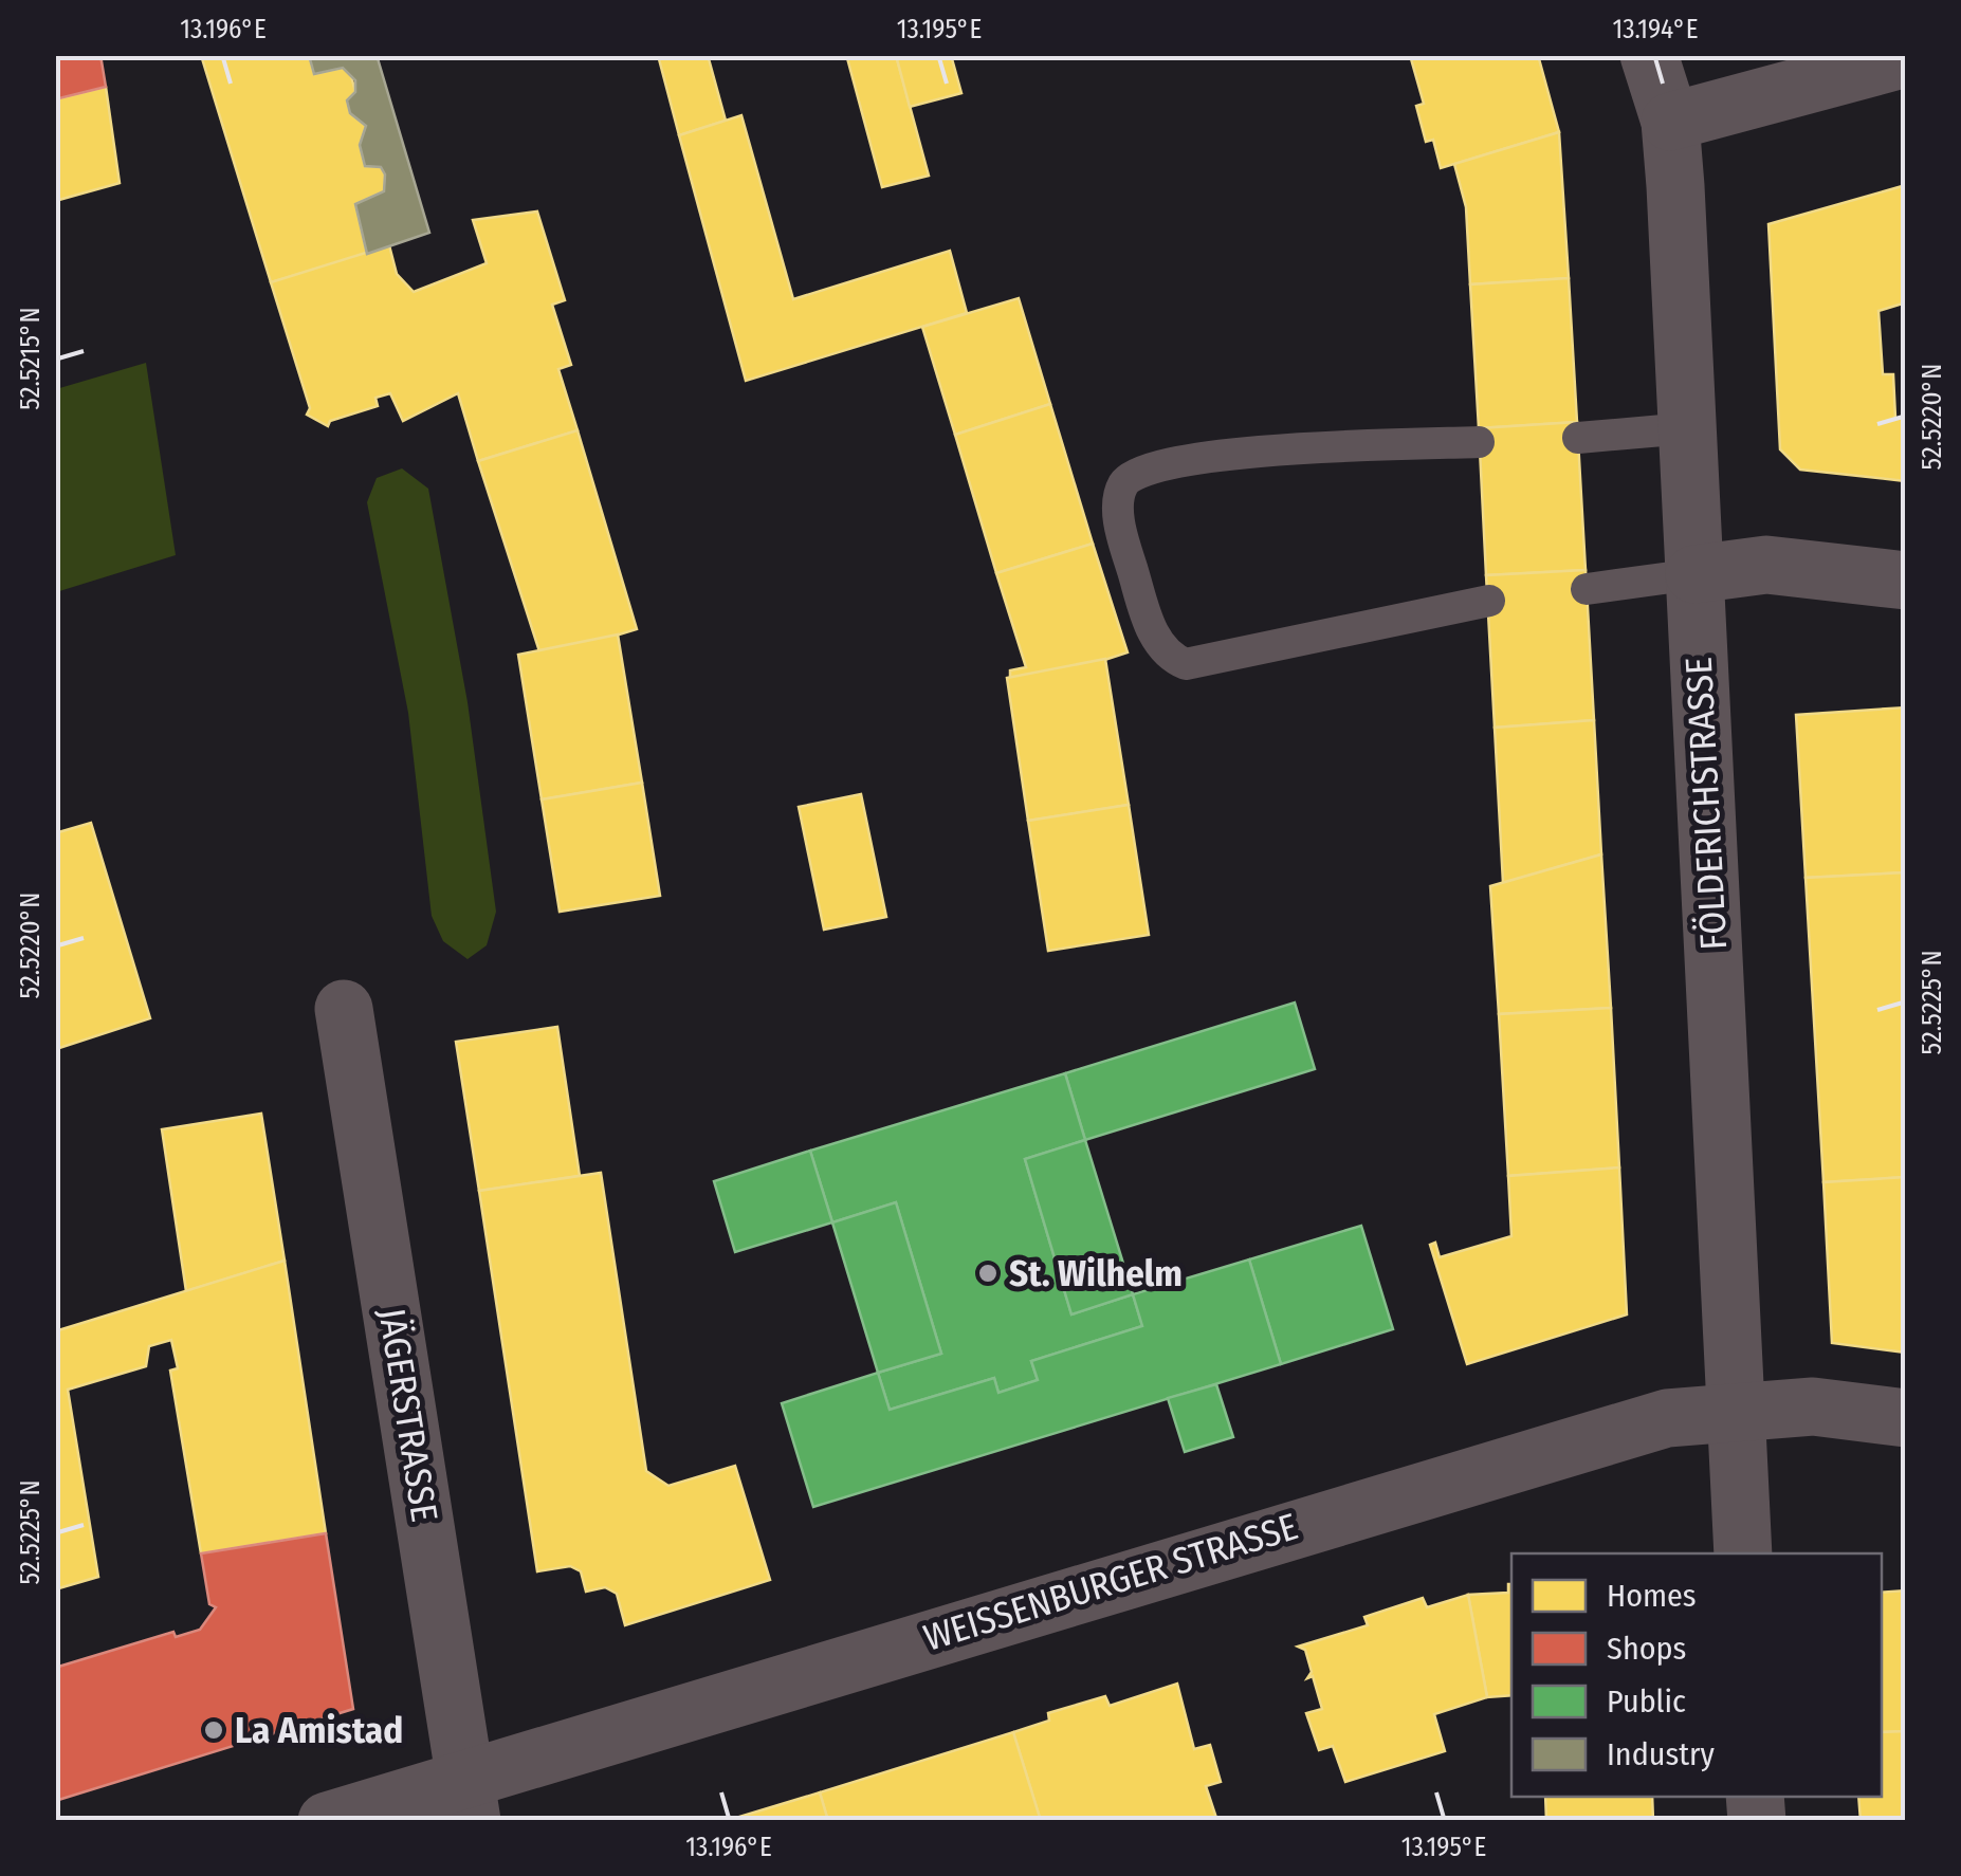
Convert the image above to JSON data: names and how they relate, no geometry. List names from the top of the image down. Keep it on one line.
{"streets":{"street":["FÖLDERICHSTRASSE","JÄGERSTRASSE","WEISSENBURGER STRASSE"]},"crossings":[["FÖLDERICHSTRASSE","WEISSENBURGER STRASSE"],["JÄGERSTRASSE","WEISSENBURGER STRASSE"]],"places":["St. Wilhelm","La Amistad"],"legend":["Homes","Shops","Public","Industry"],"coordinates":["13.196°E","13.195°E","13.194°E","52.5215°N","52.5220°N","52.5225°N"]}
